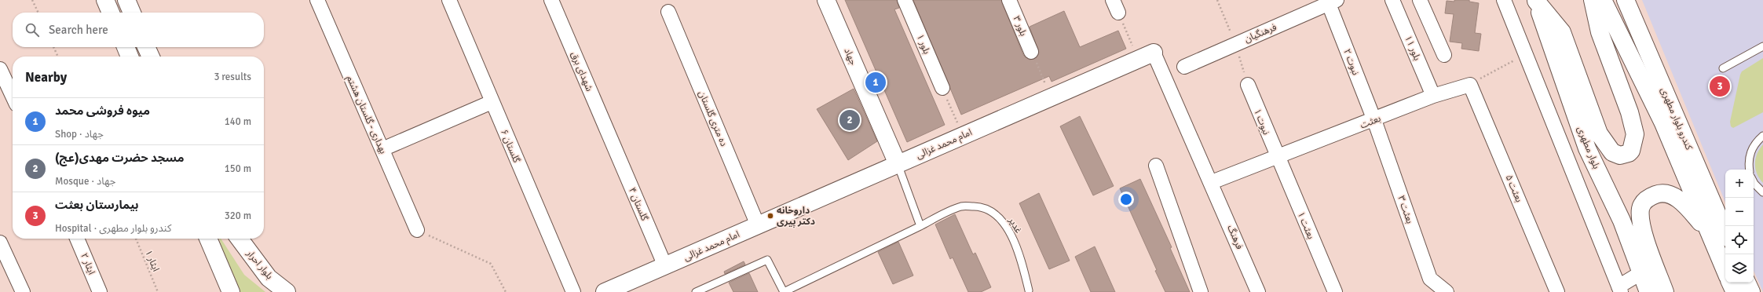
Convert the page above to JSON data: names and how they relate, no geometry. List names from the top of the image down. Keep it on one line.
{"streets":{"main road":["جهاد","کندرو بلوار مطهری","امام محمد غزالی","بلوار مطهری","بلوار احرار"],"street":["بلور ۳","فرهنگیان","بلور ۱","بلور ۱۱","نبوت ۲","شهدای برق","بهداری - گلستان هشتم","ده متری گلستان","نبوت ۱","بعثت","گلستان ۶","بعثت ۵","گلستان ۴","بعثت ۳","بعثت ۱","فرهنگ","ایثار ۲"],"lane":["غدیر"],"path":["ایثار ۱"]},"crossings":[["فرهنگیان","نبوت ۲"],["بلور ۱۱","بعثت"],["جهاد","امام محمد غزالی"],["نبوت ۲","بعثت"],["نبوت ۲","بعثت ۳"],["شهدای برق","گلستان ۴"],["ده متری گلستان","امام محمد غزالی"],["نبوت ۱","بعثت"],["نبوت ۱","بعثت ۱"],["بعثت","امام محمد غزالی"],["بعثت","بعثت ۵"],["بعثت","بعثت ۳"],["بعثت","بعثت ۱"],["بعثت","فرهنگ"],["امام محمد غزالی","گلستان ۴"],["امام محمد غزالی","فرهنگ"]],"places":["داروخانه دکتر پیری"],"page":{"search":"Search here","heading":["Nearby","3 results"],"pins":["1","3","2"],"list":[{"mark":"1","name":"میوه فروشی محمد","note":"Shop · جهاد","value":"140 m"},{"mark":"2","name":"مسجد حضرت مهدی(عج)","note":"Mosque · جهاد","value":"150 m"},{"mark":"3","name":"بیمارستان بعثت","note":"Hospital · کندرو بلوار مطهری","value":"320 m"}],"map_buttons":["+","−"]}}
